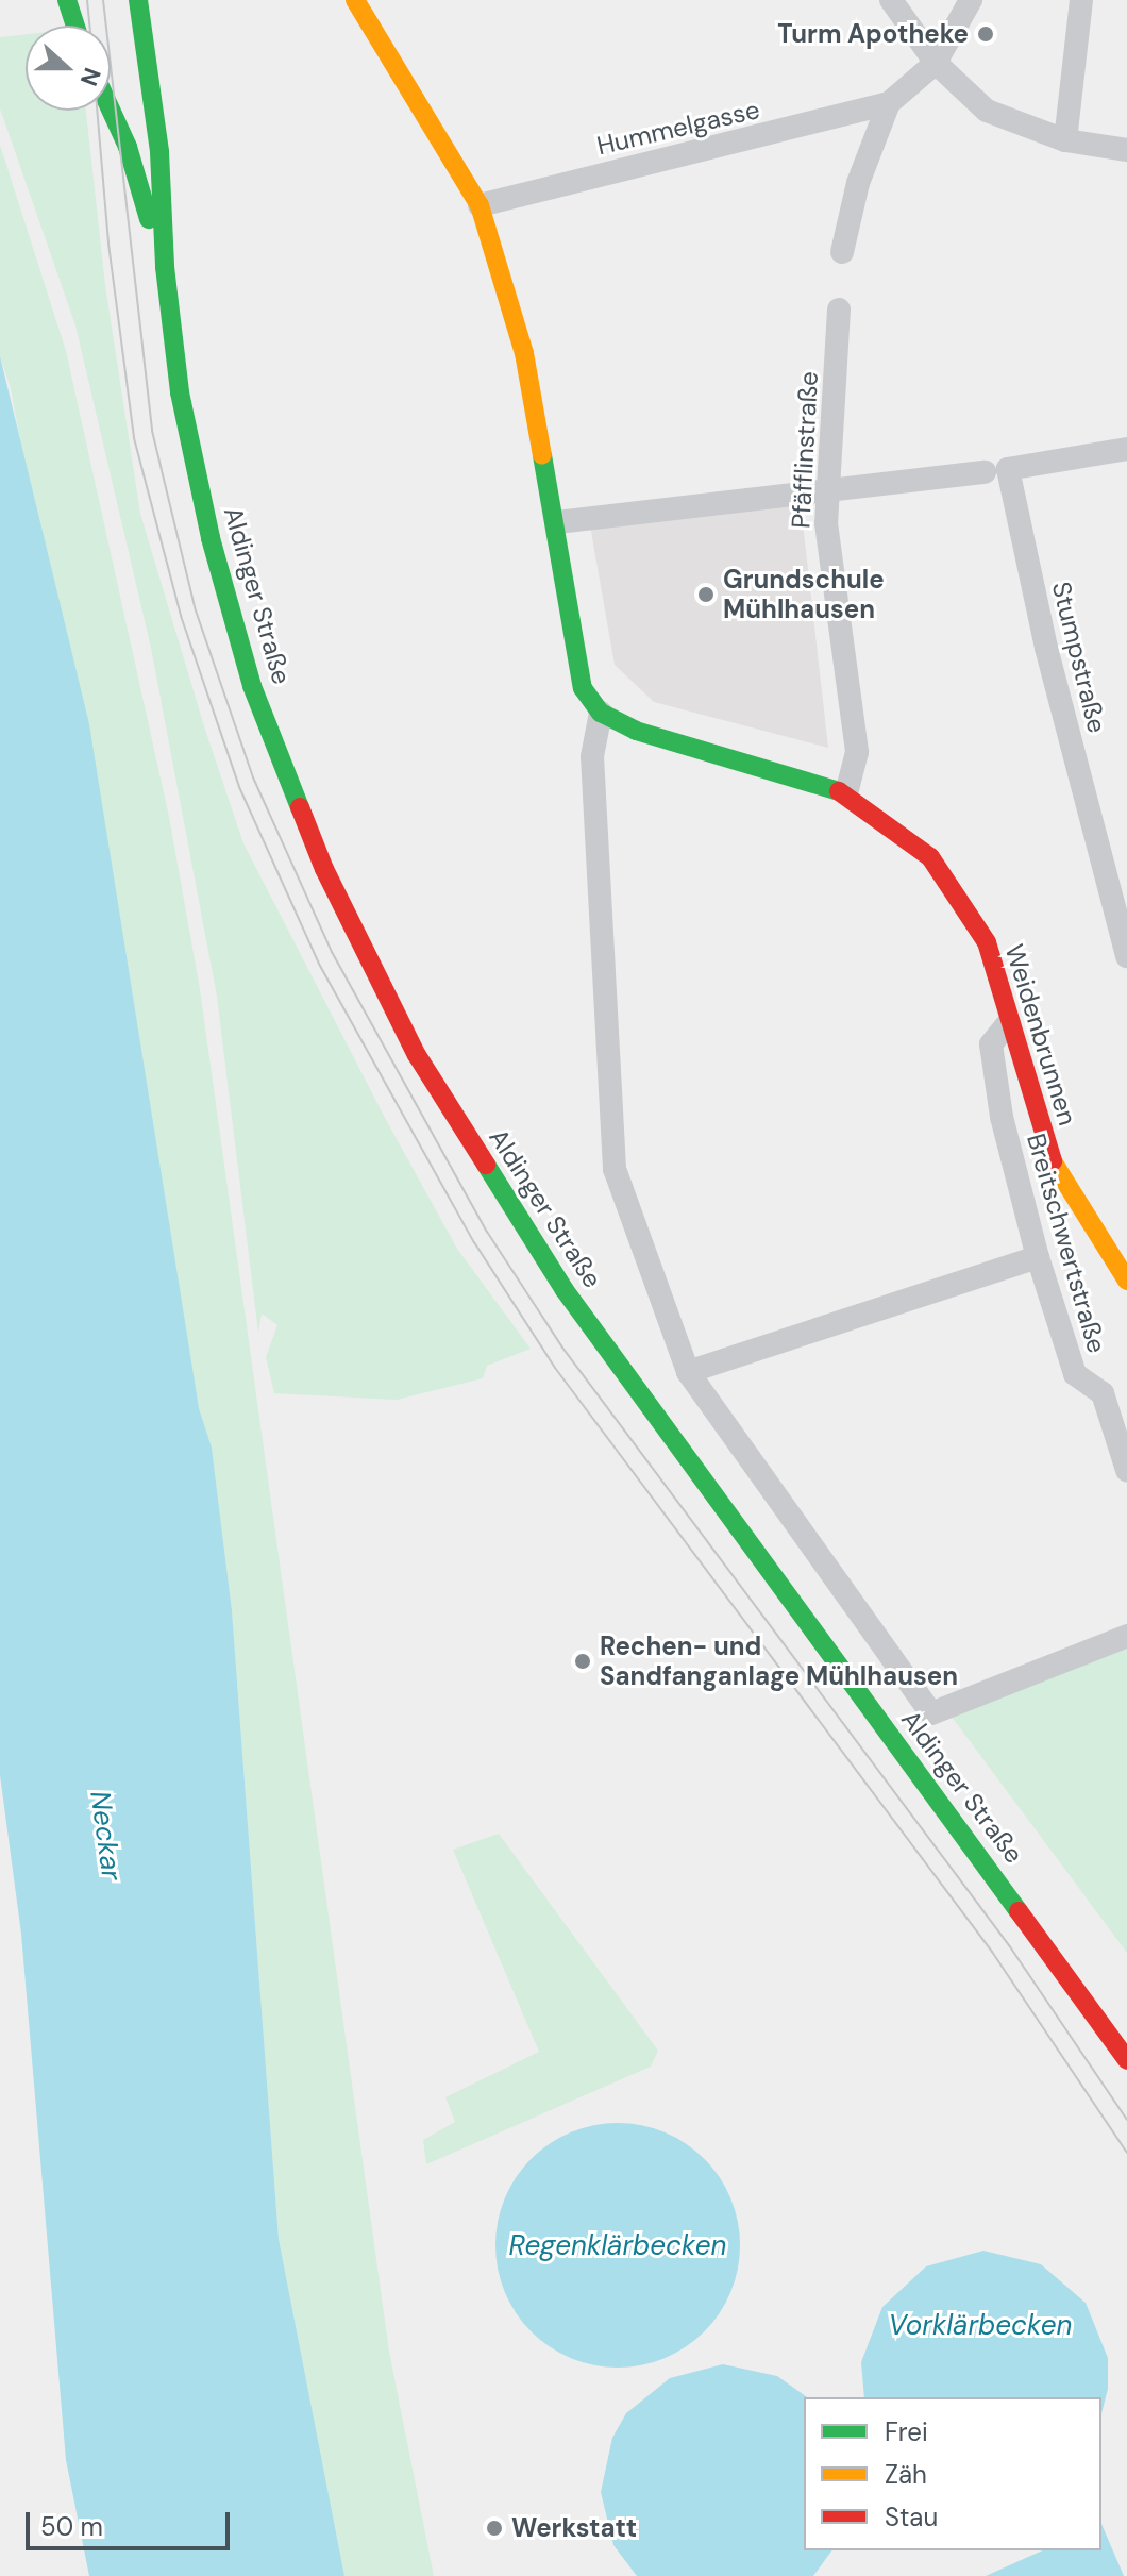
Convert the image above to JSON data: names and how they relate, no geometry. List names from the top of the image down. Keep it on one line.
{"streets":{"main road":["Aldinger Straße","Weidenbrunnen"],"street":["Hummelgasse","Pfäfflinstraße","Stumpstraße","Breitschwertstraße"]},"crossings":[["Pfäfflinstraße","Weidenbrunnen"],["Aldinger Straße","Weidenbrunnen"],["Weidenbrunnen","Breitschwertstraße"]],"water":["Neckar","Regenklärbecken","Vorklärbecken"],"places":["Turm Apotheke","Grundschule Mühlhausen","Rechen- und Sandfanganlage Mühlhausen","Werkstatt"],"legend":["Frei","Zäh","Stau"],"scale_bar":"50 m","north":"right"}
